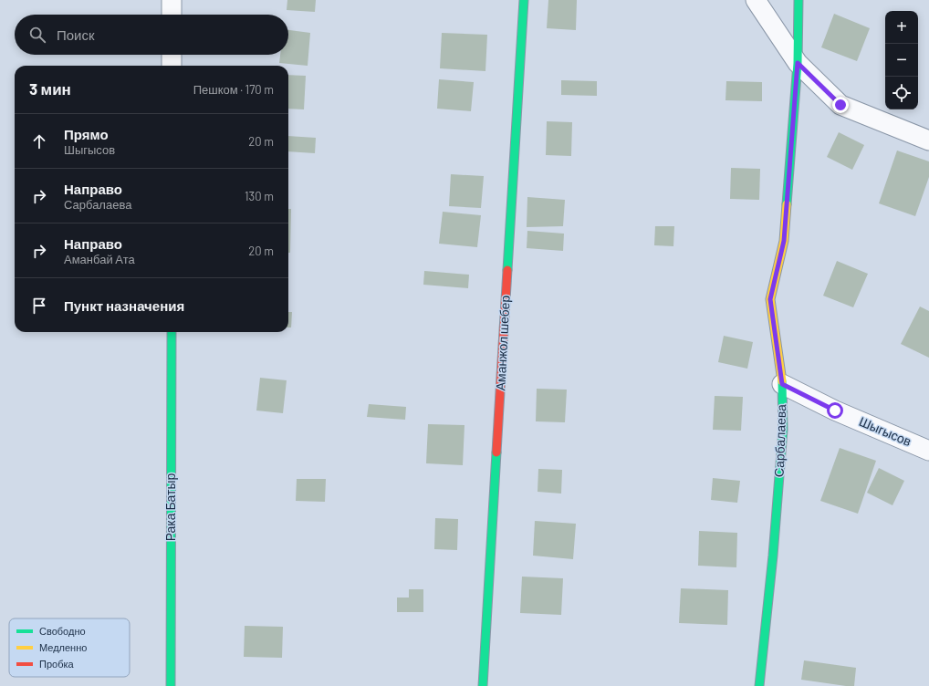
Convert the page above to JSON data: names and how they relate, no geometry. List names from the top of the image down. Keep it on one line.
{"streets":{"street":["Аманжол шебер","Шыгысов","Сарбалаева","Рака Батыр"]},"crossings":[["Шыгысов","Сарбалаева"]],"legend":["Свободно","Медленно","Пробка"],"page":{"map_buttons":["+","−"],"search":"Поиск","heading":["3 мин","Пешком · 170 m"],"list":[["Прямо","Шыгысов","20 m"],["Направо","Сарбалаева","130 m"],["Направо","Аманбай Ата","20 m"],"Пункт назначения"]}}
